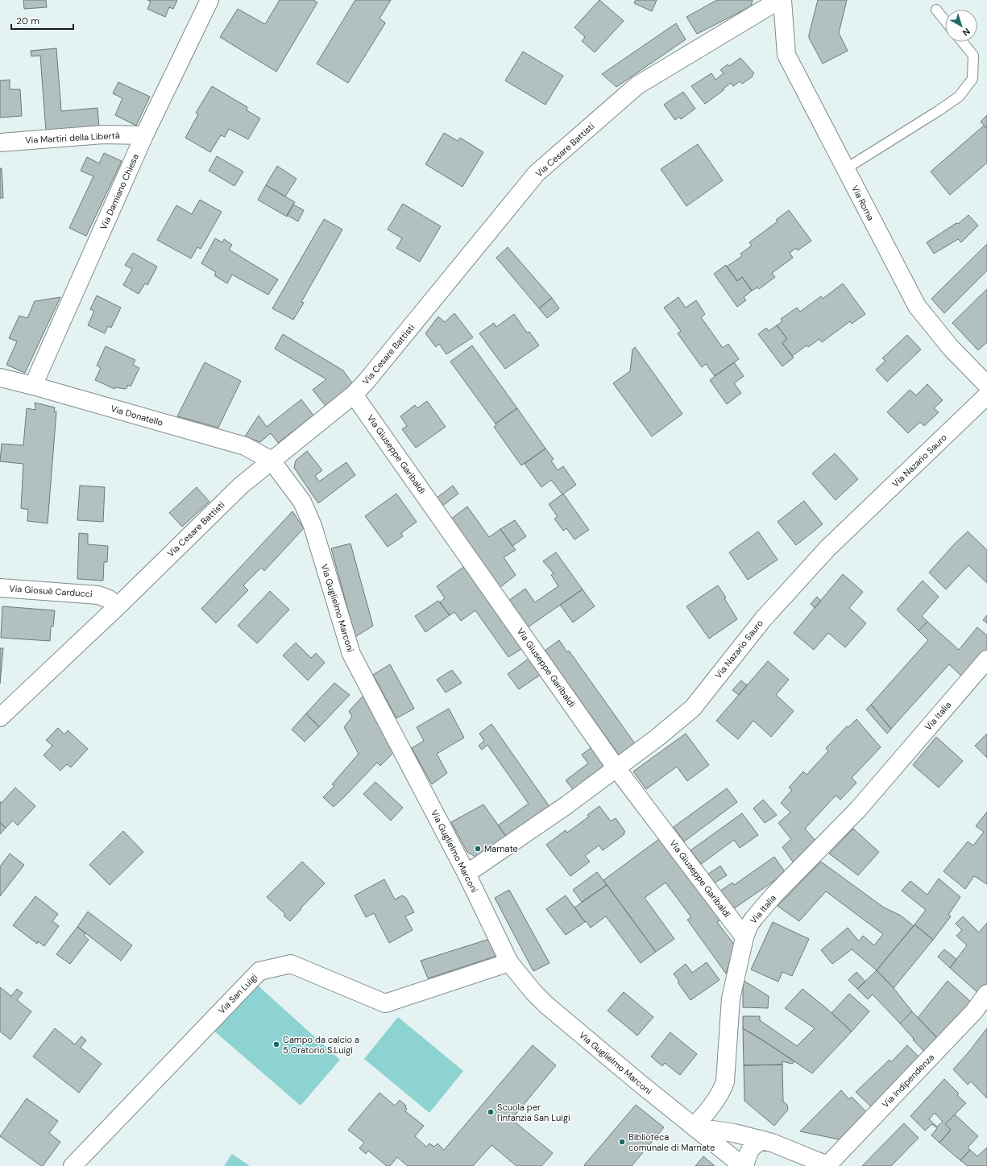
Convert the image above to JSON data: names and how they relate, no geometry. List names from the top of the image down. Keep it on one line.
{"streets":{"street":["Via Martiri della Libertà","Via Cesare Battisti","Via Damiano Chiesa","Via Roma","Via Donatello","Via Giuseppe Garibaldi","Via Nazario Sauro","Via Giosuè Carducci","Via Guglielmo Marconi","Via Italia","Via San Luigi","Via Indipendenza"]},"crossings":[["Via Martiri della Libertà","Via Damiano Chiesa"],["Via Cesare Battisti","Via Donatello"],["Via Cesare Battisti","Via Giuseppe Garibaldi"],["Via Cesare Battisti","Via Giosuè Carducci"],["Via Cesare Battisti","Via Guglielmo Marconi"],["Via Damiano Chiesa","Via Donatello"],["Via Donatello","Via Guglielmo Marconi"],["Via Giuseppe Garibaldi","Via Nazario Sauro"],["Via Giuseppe Garibaldi","Via Italia"],["Via Nazario Sauro","Via Guglielmo Marconi"],["Via Guglielmo Marconi","Via Italia"],["Via Guglielmo Marconi","Via San Luigi"]],"places":["Marnate","Campo da calcio a 5 Oratorio S.Luigi","Scuola per l'infanzia San Luigi","Biblioteca comunale di Marnate"],"scale_bar":"20 m","north":"bottom right"}
